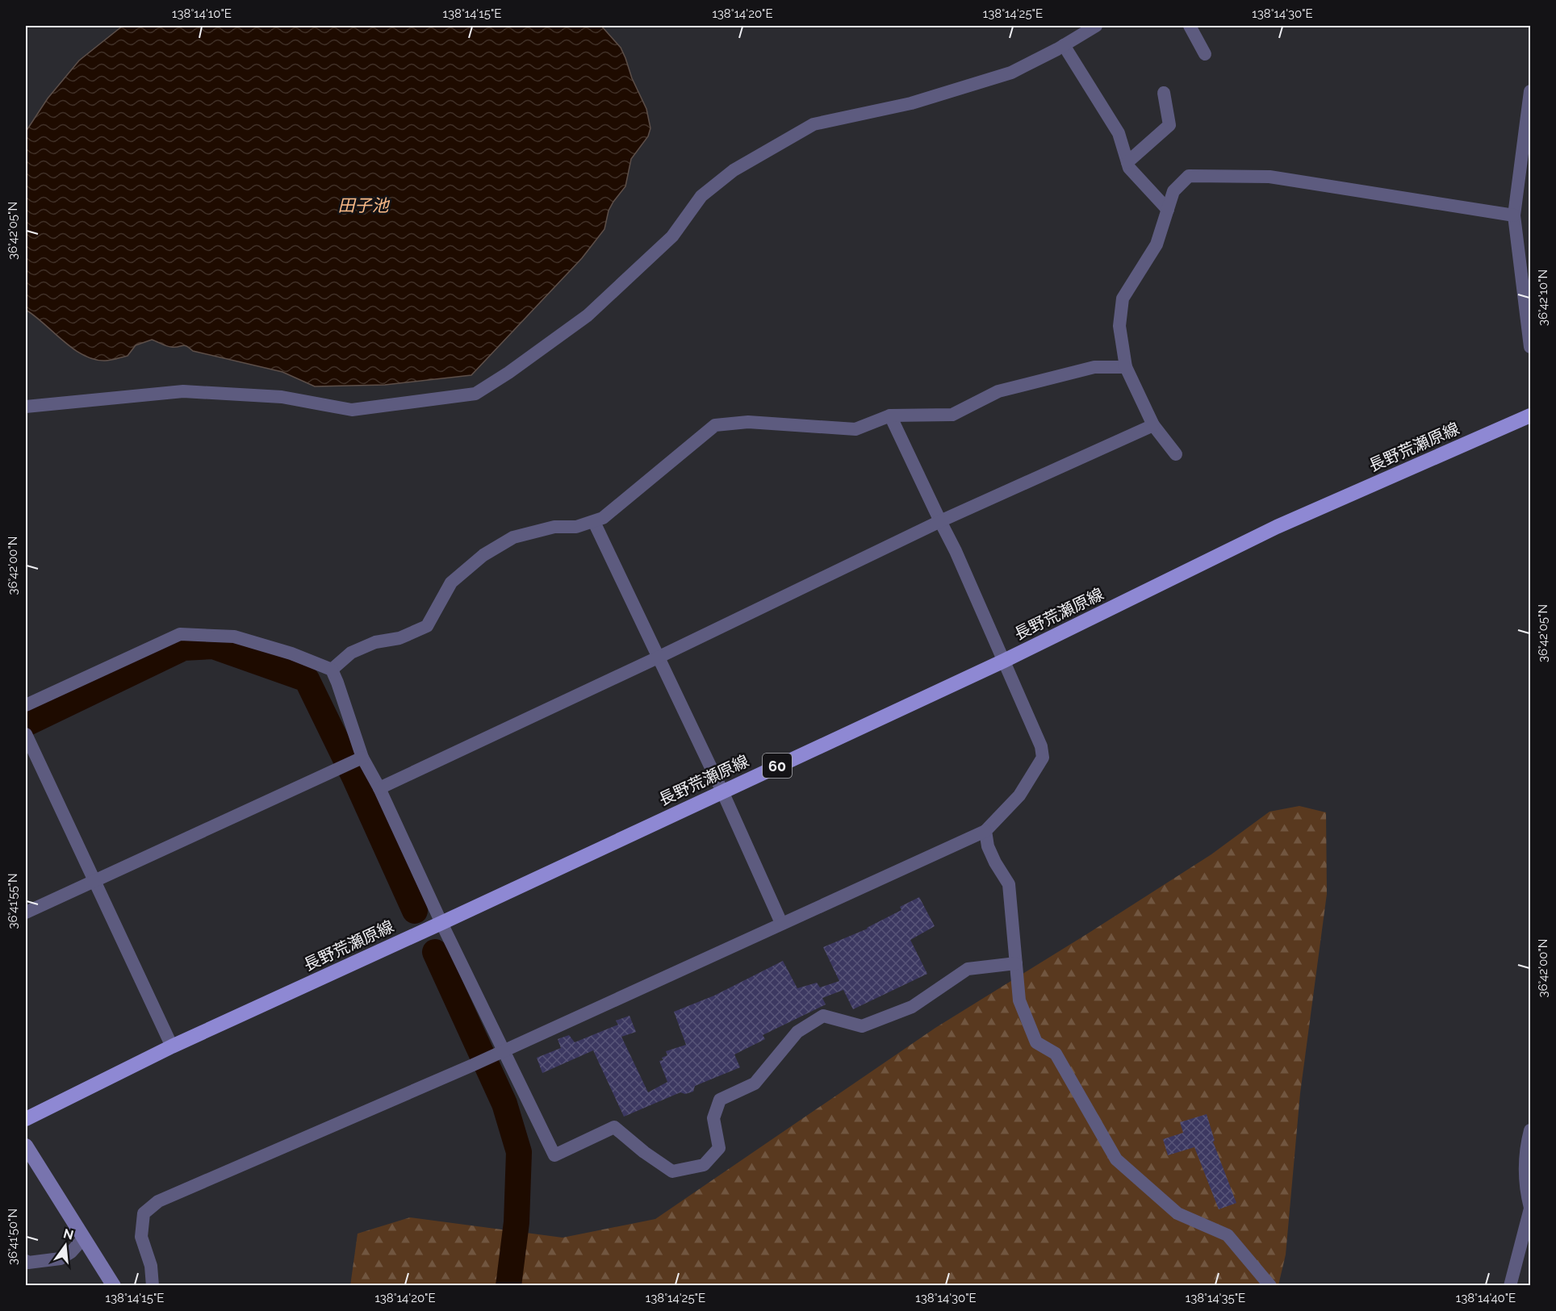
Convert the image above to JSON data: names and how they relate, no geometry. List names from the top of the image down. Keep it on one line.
{"streets":{"main road":["長野荒瀬原線","60"]},"water":["田子池"],"north":"top","coordinates":["138°14'10\"E","138°14'15\"E","138°14'20\"E","138°14'25\"E","138°14'30\"E","36°42'05\"N","36°42'10\"N","36°42'00\"N","36°41'55\"N","36°41'50\"N","138°14'35\"E","138°14'40\"E"]}
